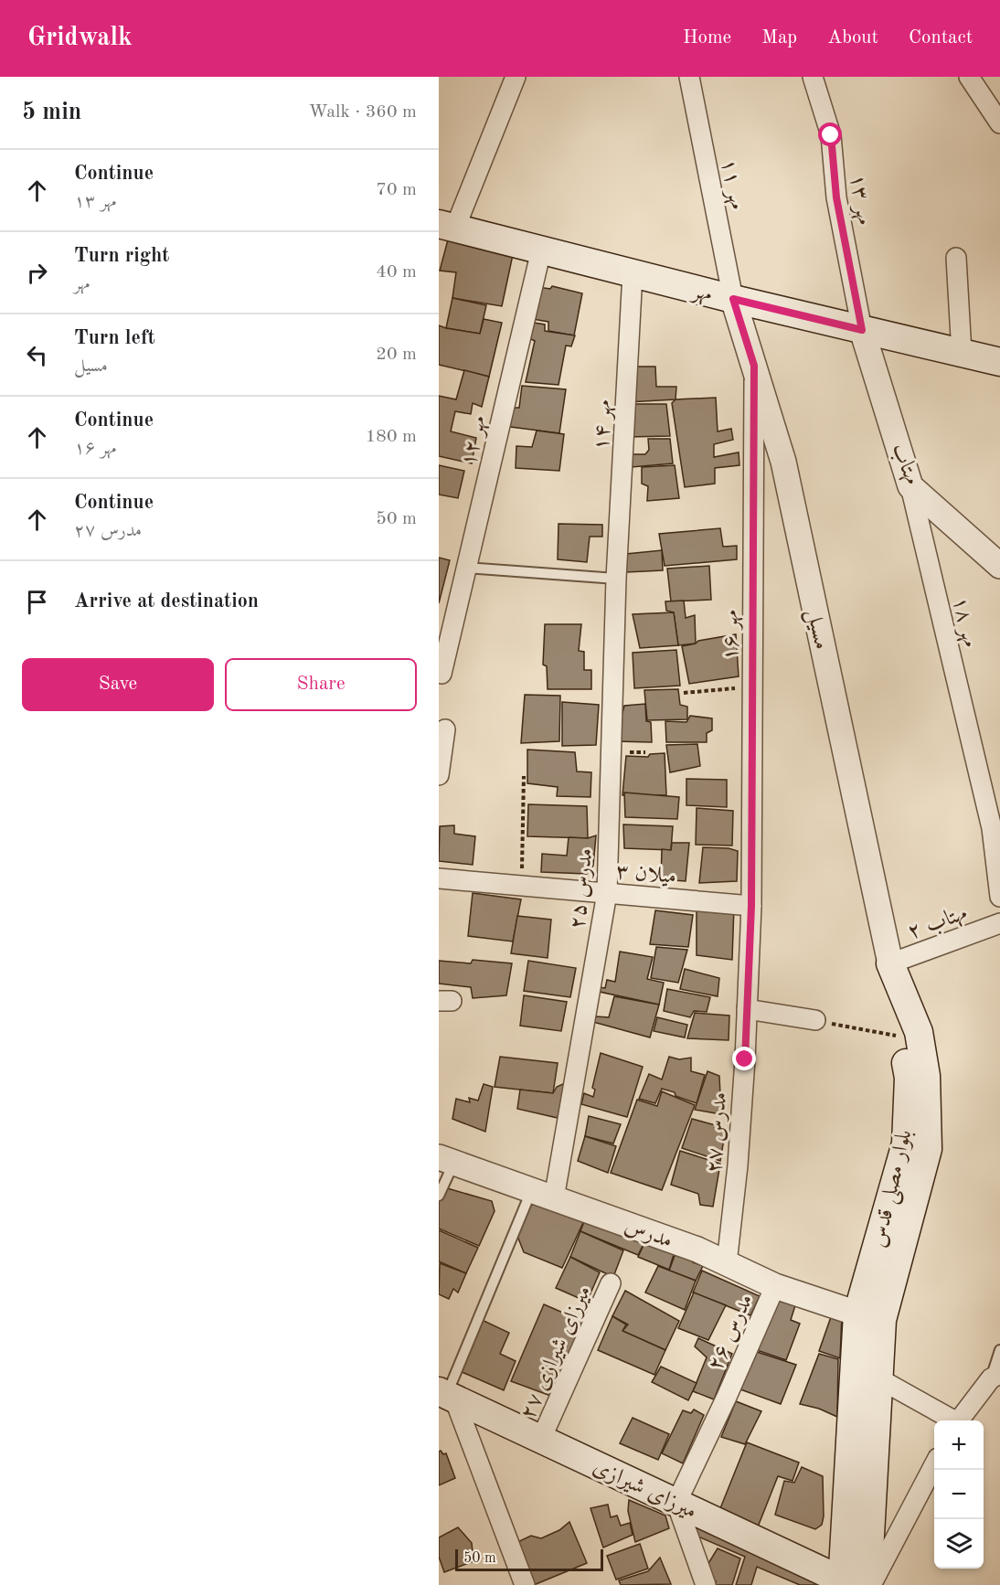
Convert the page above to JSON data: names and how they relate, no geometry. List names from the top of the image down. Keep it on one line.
{"streets":{"main road":["مهر","بلوار مصلی قدس","میرزای شیرازی"],"street":["مهر ۱۱","مهر ۱۳","مهر ۱۴","مهر ۱۲","مهتاب","مهر ۱۸","مسیل","مهر ۱۶","میلان ۳","مدرس ۲۵","مهتاب ۲","مدرس ۲۷","مدرس","مدرس ۲۶","میرزای شیرازی ۲۷"]},"crossings":[["مهر ۱۱","مهر"],["مهر ۱۱","مسیل"],["مهر ۱۳","مهر"],["مهر ۱۳","مهتاب"],["مهر","مهر ۱۴"],["مهر","مهر ۱۲"],["مهر","مهتاب"],["مهر","مسیل"],["مهر ۱۴","مدرس ۲۵"],["مهتاب","مهر ۱۸"],["مسیل","مهر ۱۶"],["مسیل","مهتاب ۲"],["مسیل","بلوار مصلی قدس"],["مهر ۱۶","میلان ۳"],["مهر ۱۶","مدرس ۲۷"],["میلان ۳","مدرس ۲۵"],["میلان ۳","مدرس ۲۷"],["مدرس ۲۵","مدرس"],["مهتاب ۲","بلوار مصلی قدس"],["مدرس ۲۷","مدرس"],["بلوار مصلی قدس","مدرس"],["بلوار مصلی قدس","میرزای شیرازی"],["مدرس","مدرس ۲۶"],["مدرس ۲۶","میرزای شیرازی"],["میرزای شیرازی ۲۷","میرزای شیرازی"]],"scale_bar":"50 m","page":{"header":"Gridwalk","nav":["Home","Map","About","Contact"],"heading":["5 min","Walk · 360 m"],"list":[["Continue","مهر ۱۳","70 m"],["Turn right","مهر","40 m"],["Turn left","مسیل","20 m"],["Continue","مهر ۱۶","180 m"],["Continue","مدرس ۲۷","50 m"],"Arrive at destination"],"buttons":["Save","Share"],"map_buttons":["+","−"],"scale":"50 m"}}
